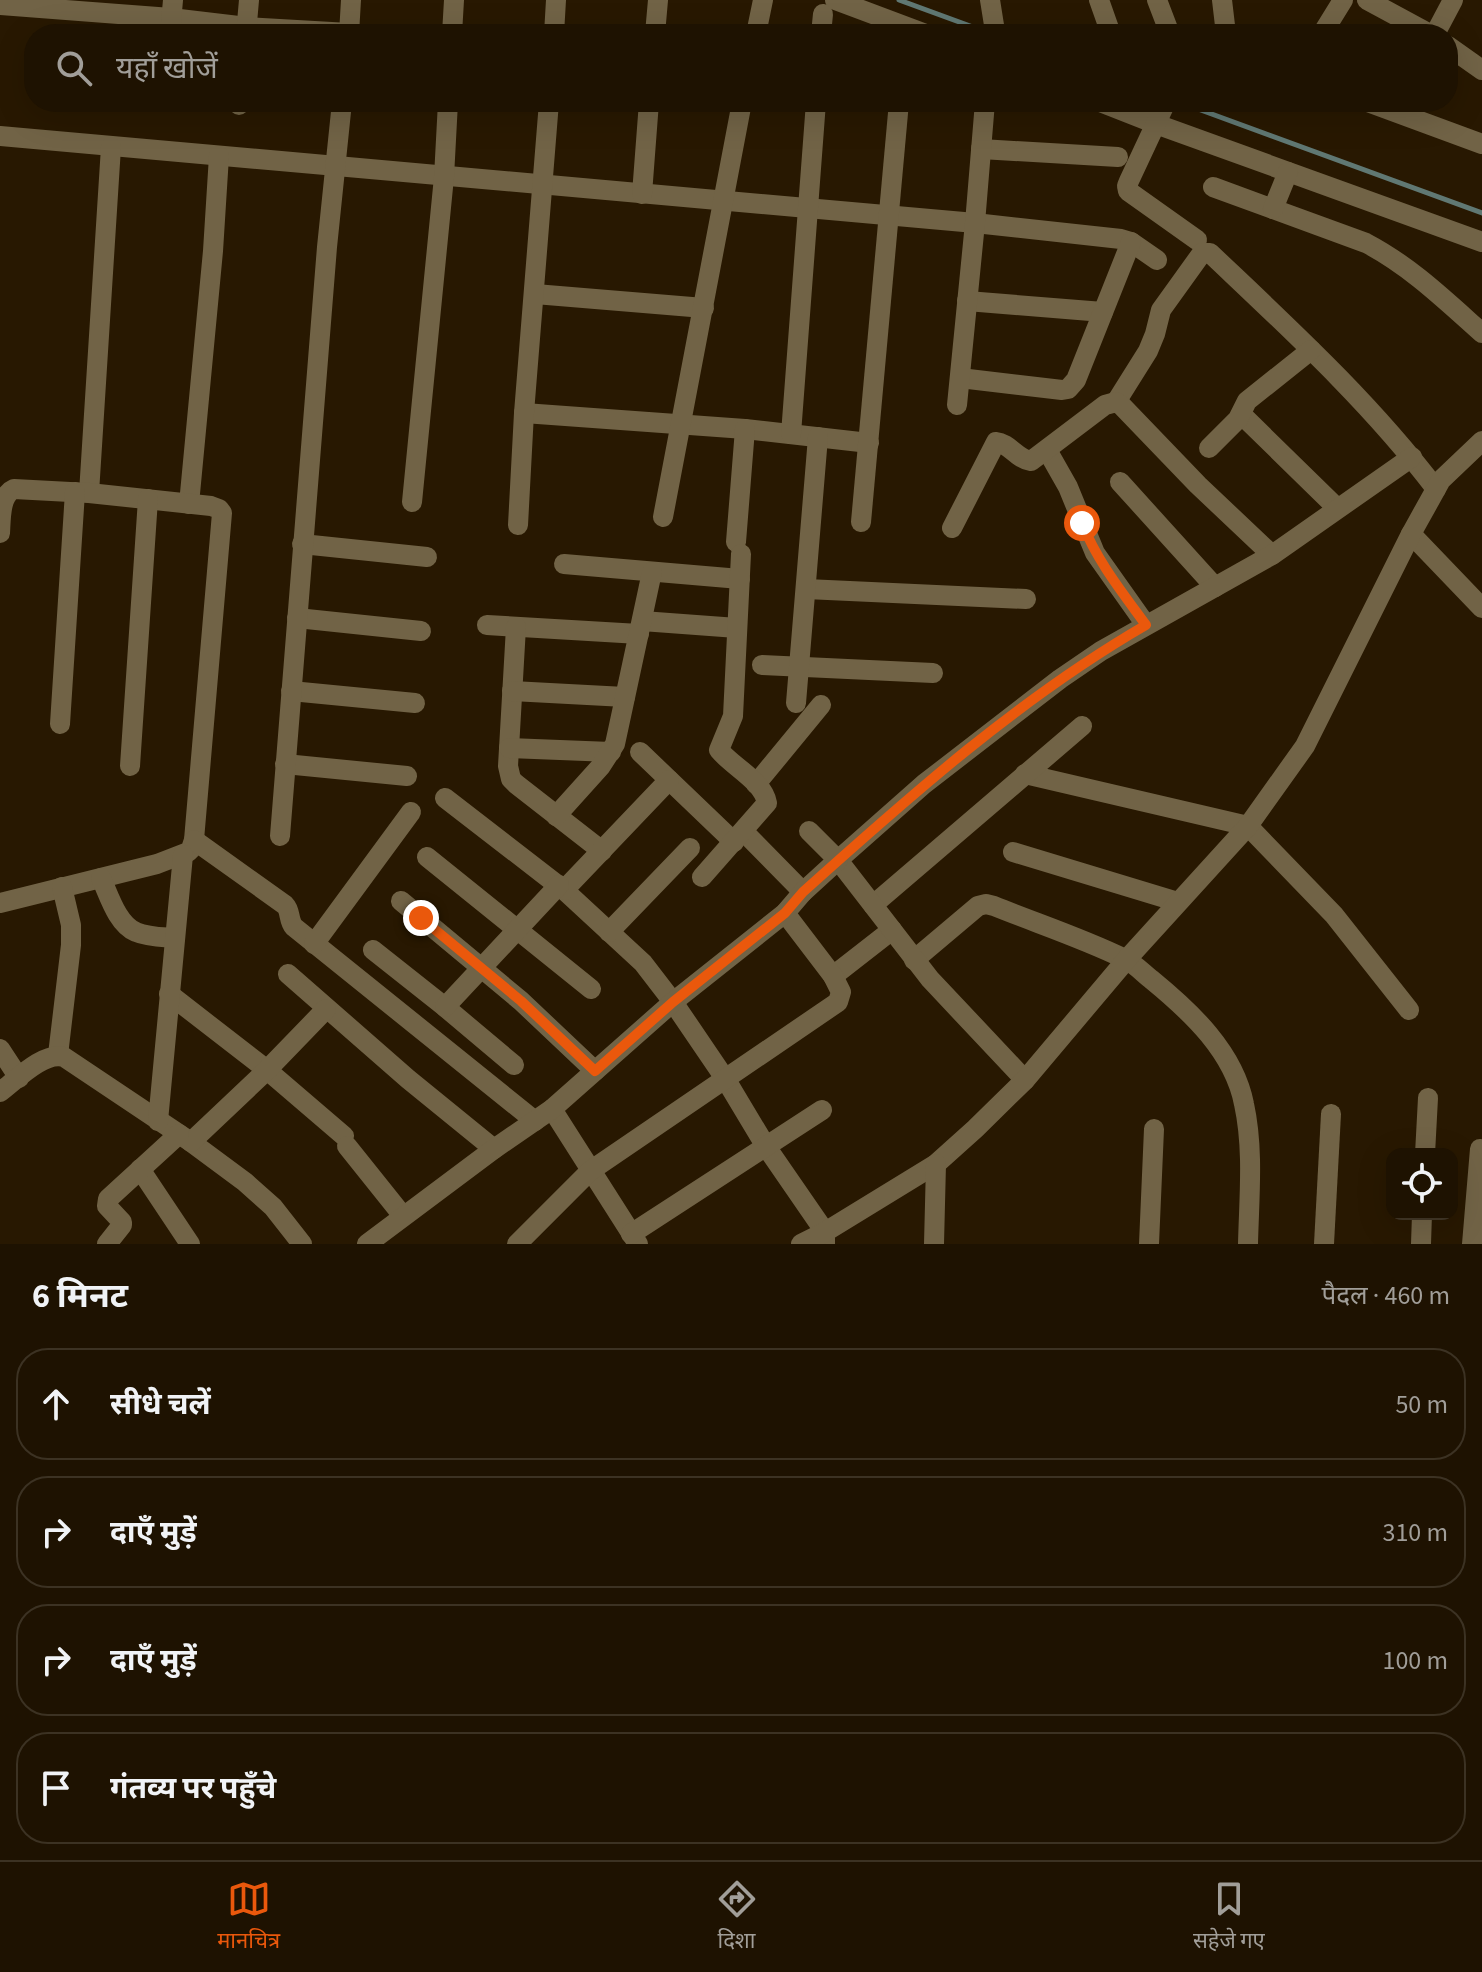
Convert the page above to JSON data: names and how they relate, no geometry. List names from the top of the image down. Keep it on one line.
{"page":{"search":"यहाँ खोजें","heading":["6 मिनट","पैदल · 460 m"],"list":[["सीधे चलें","50 m"],["दाएँ मुड़ें","310 m"],["दाएँ मुड़ें","100 m"],"गंतव्य पर पहुँचे"],"nav":["मानचित्र","दिशा","सहेजे गए"]}}
